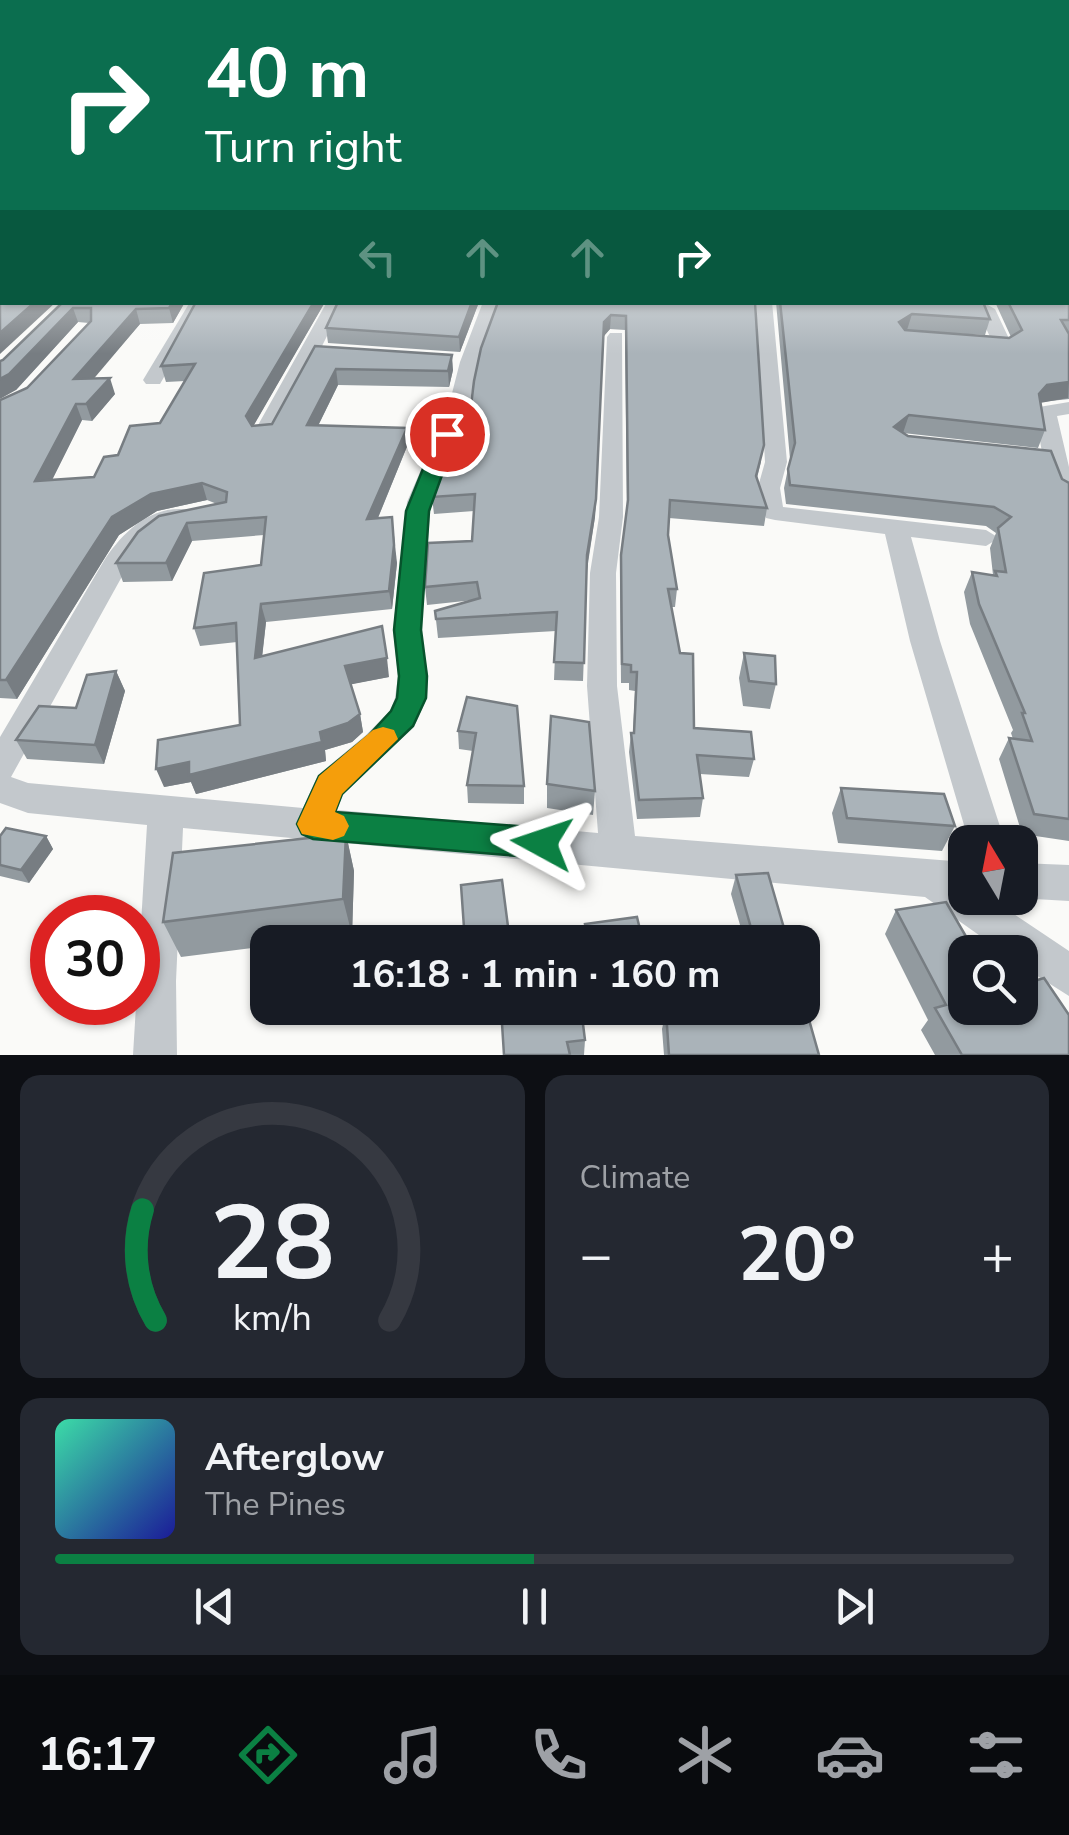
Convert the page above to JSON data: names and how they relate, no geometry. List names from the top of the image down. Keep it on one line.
{"north":"top","page":{"turn":["40 m","Turn right"],"limit":"30","trip":"16:18 · 1 min · 160 m","tile":"Climate","heat":["−","20°","+"],"song":["Afterglow","The Pines"],"tabs":"16:17","gauge":["28","km/h"]}}
